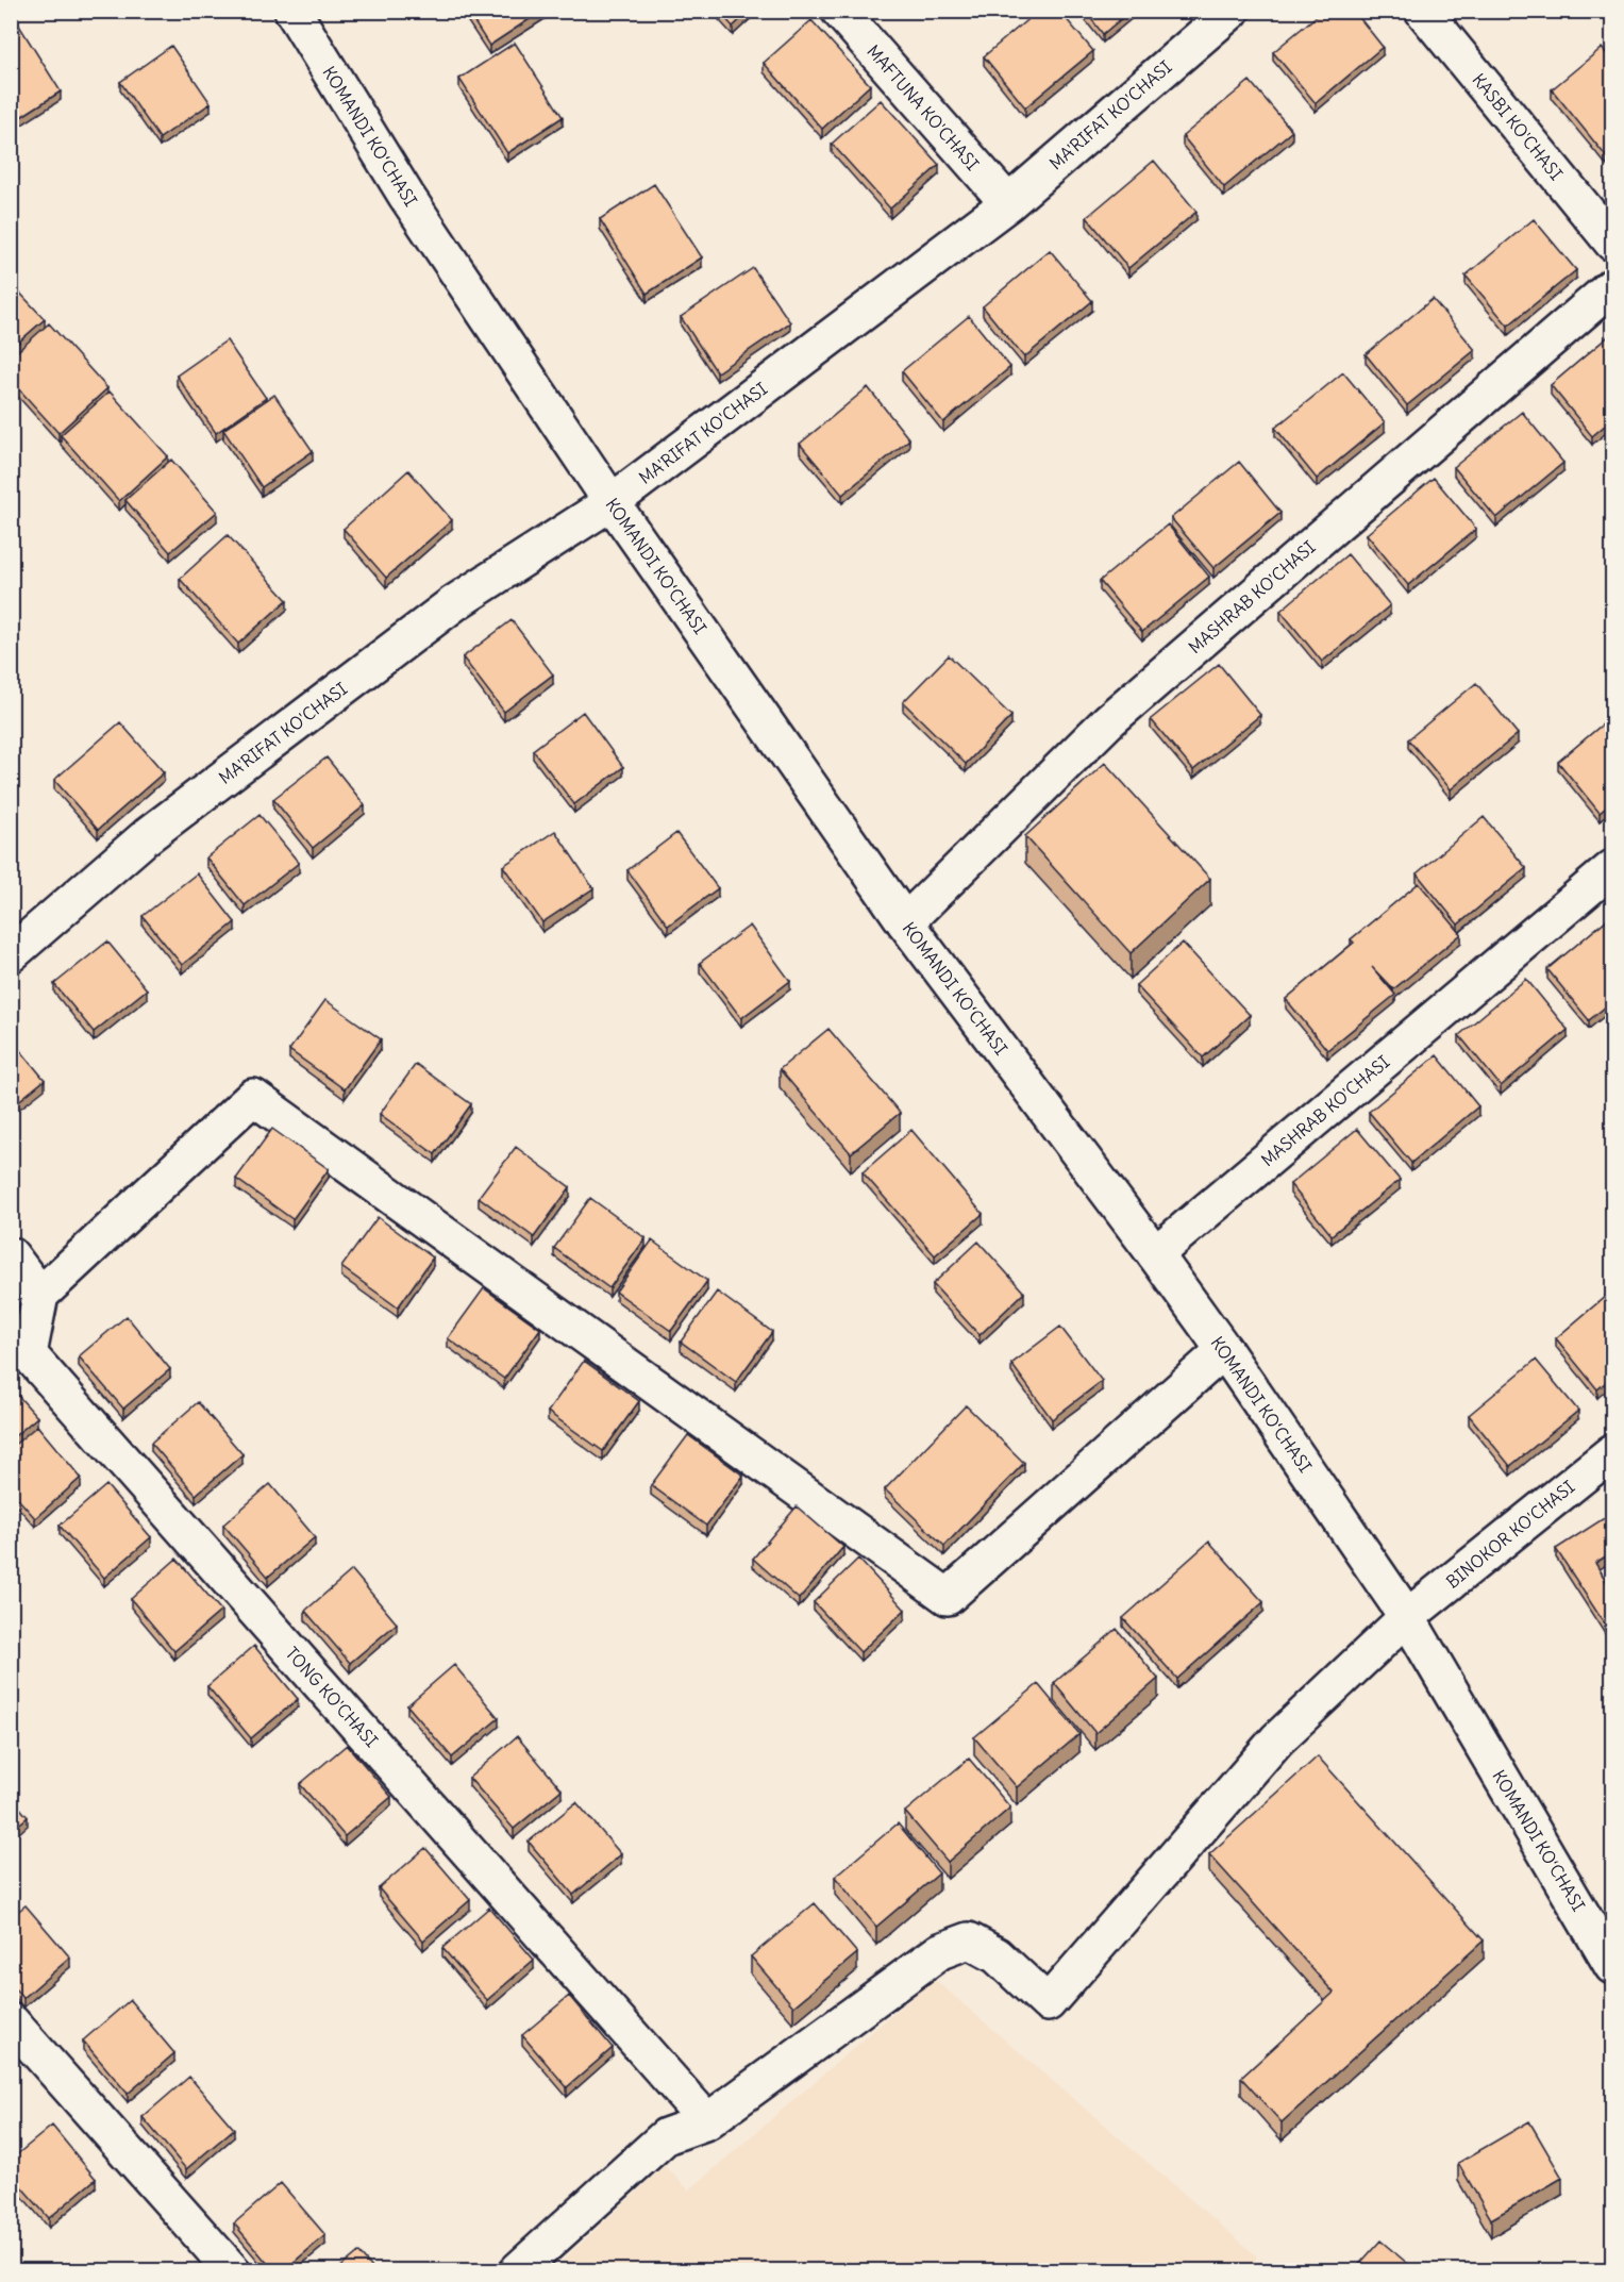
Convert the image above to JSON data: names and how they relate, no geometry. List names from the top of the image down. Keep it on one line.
{"streets":{"street":["MAFTUNA KO'CHASI","MA'RIFAT KO'CHASI","KASBI KO'CHASI","KOMANDI KO‘CHASI","MASHRAB KO'CHASI","BINOKOR KO'CHASI","TONG KO'CHASI"]},"crossings":[["MAFTUNA KO'CHASI","MA'RIFAT KO'CHASI"],["MA'RIFAT KO'CHASI","KOMANDI KO‘CHASI"],["KOMANDI KO‘CHASI","MASHRAB KO'CHASI"],["KOMANDI KO‘CHASI","BINOKOR KO'CHASI"],["BINOKOR KO'CHASI","TONG KO'CHASI"]]}
